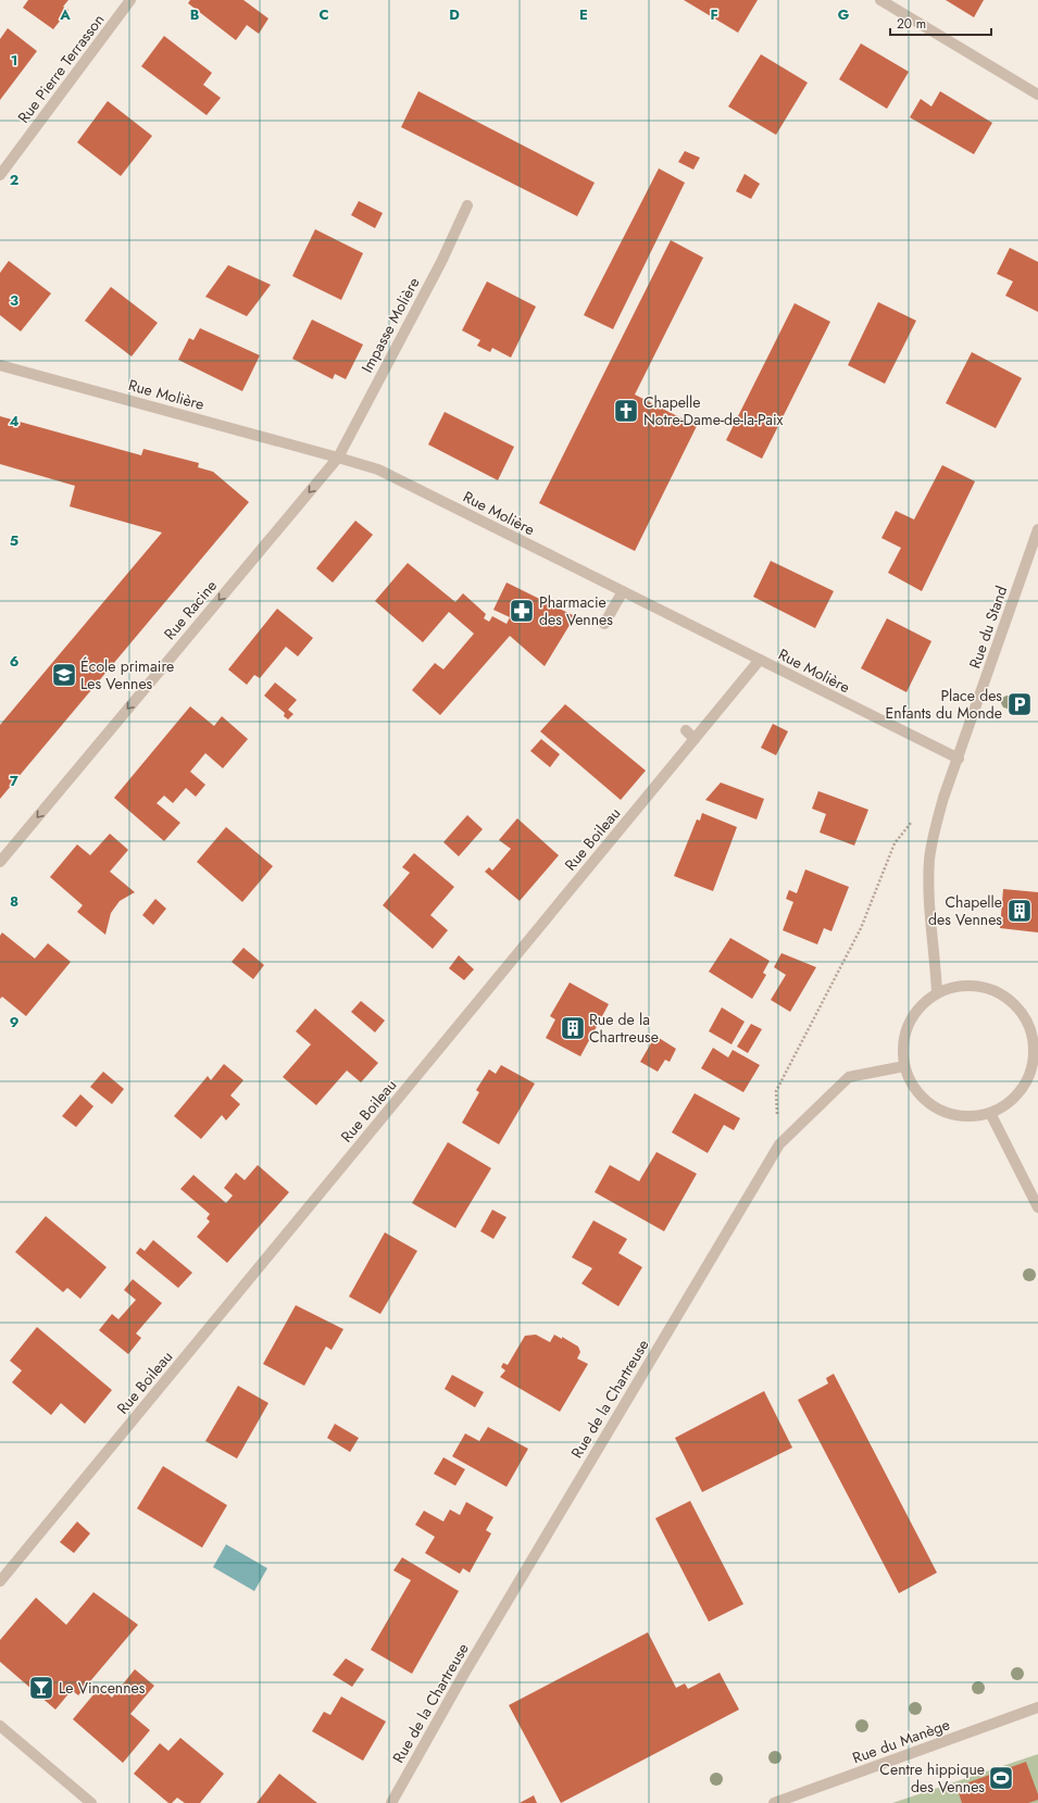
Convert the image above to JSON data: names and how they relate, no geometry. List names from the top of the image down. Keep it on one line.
{"streets":{"street":["Rue Pierre Terrasson","Impasse Molière","Rue Molière","Rue Racine","Rue du Stand","Rue Boileau","Rue de la Chartreuse","Rue du Manège"]},"crossings":[["Impasse Molière","Rue Molière"],["Impasse Molière","Rue Racine"],["Rue Molière","Rue Racine"],["Rue Molière","Rue du Stand"],["Rue Molière","Rue Boileau"]],"one_way":["Rue Racine"],"places":{"church":["Chapelle Notre-Dame-de-la-Paix"],"pharmacy":["Pharmacie des Vennes"],"school or university":["École primaire Les Vennes"],"parking":["Place des Enfants du Monde"],"building":["Chapelle des Vennes","Rue de la Chartreuse"],"bar":["Le Vincennes"],"sports":["Centre hippique des Vennes"]},"scale_bar":"20 m","grid":{"columns":["A","B","C","D","E","F","G"],"rows":["1","2","3","4","5","6","7","8","9"]}}
